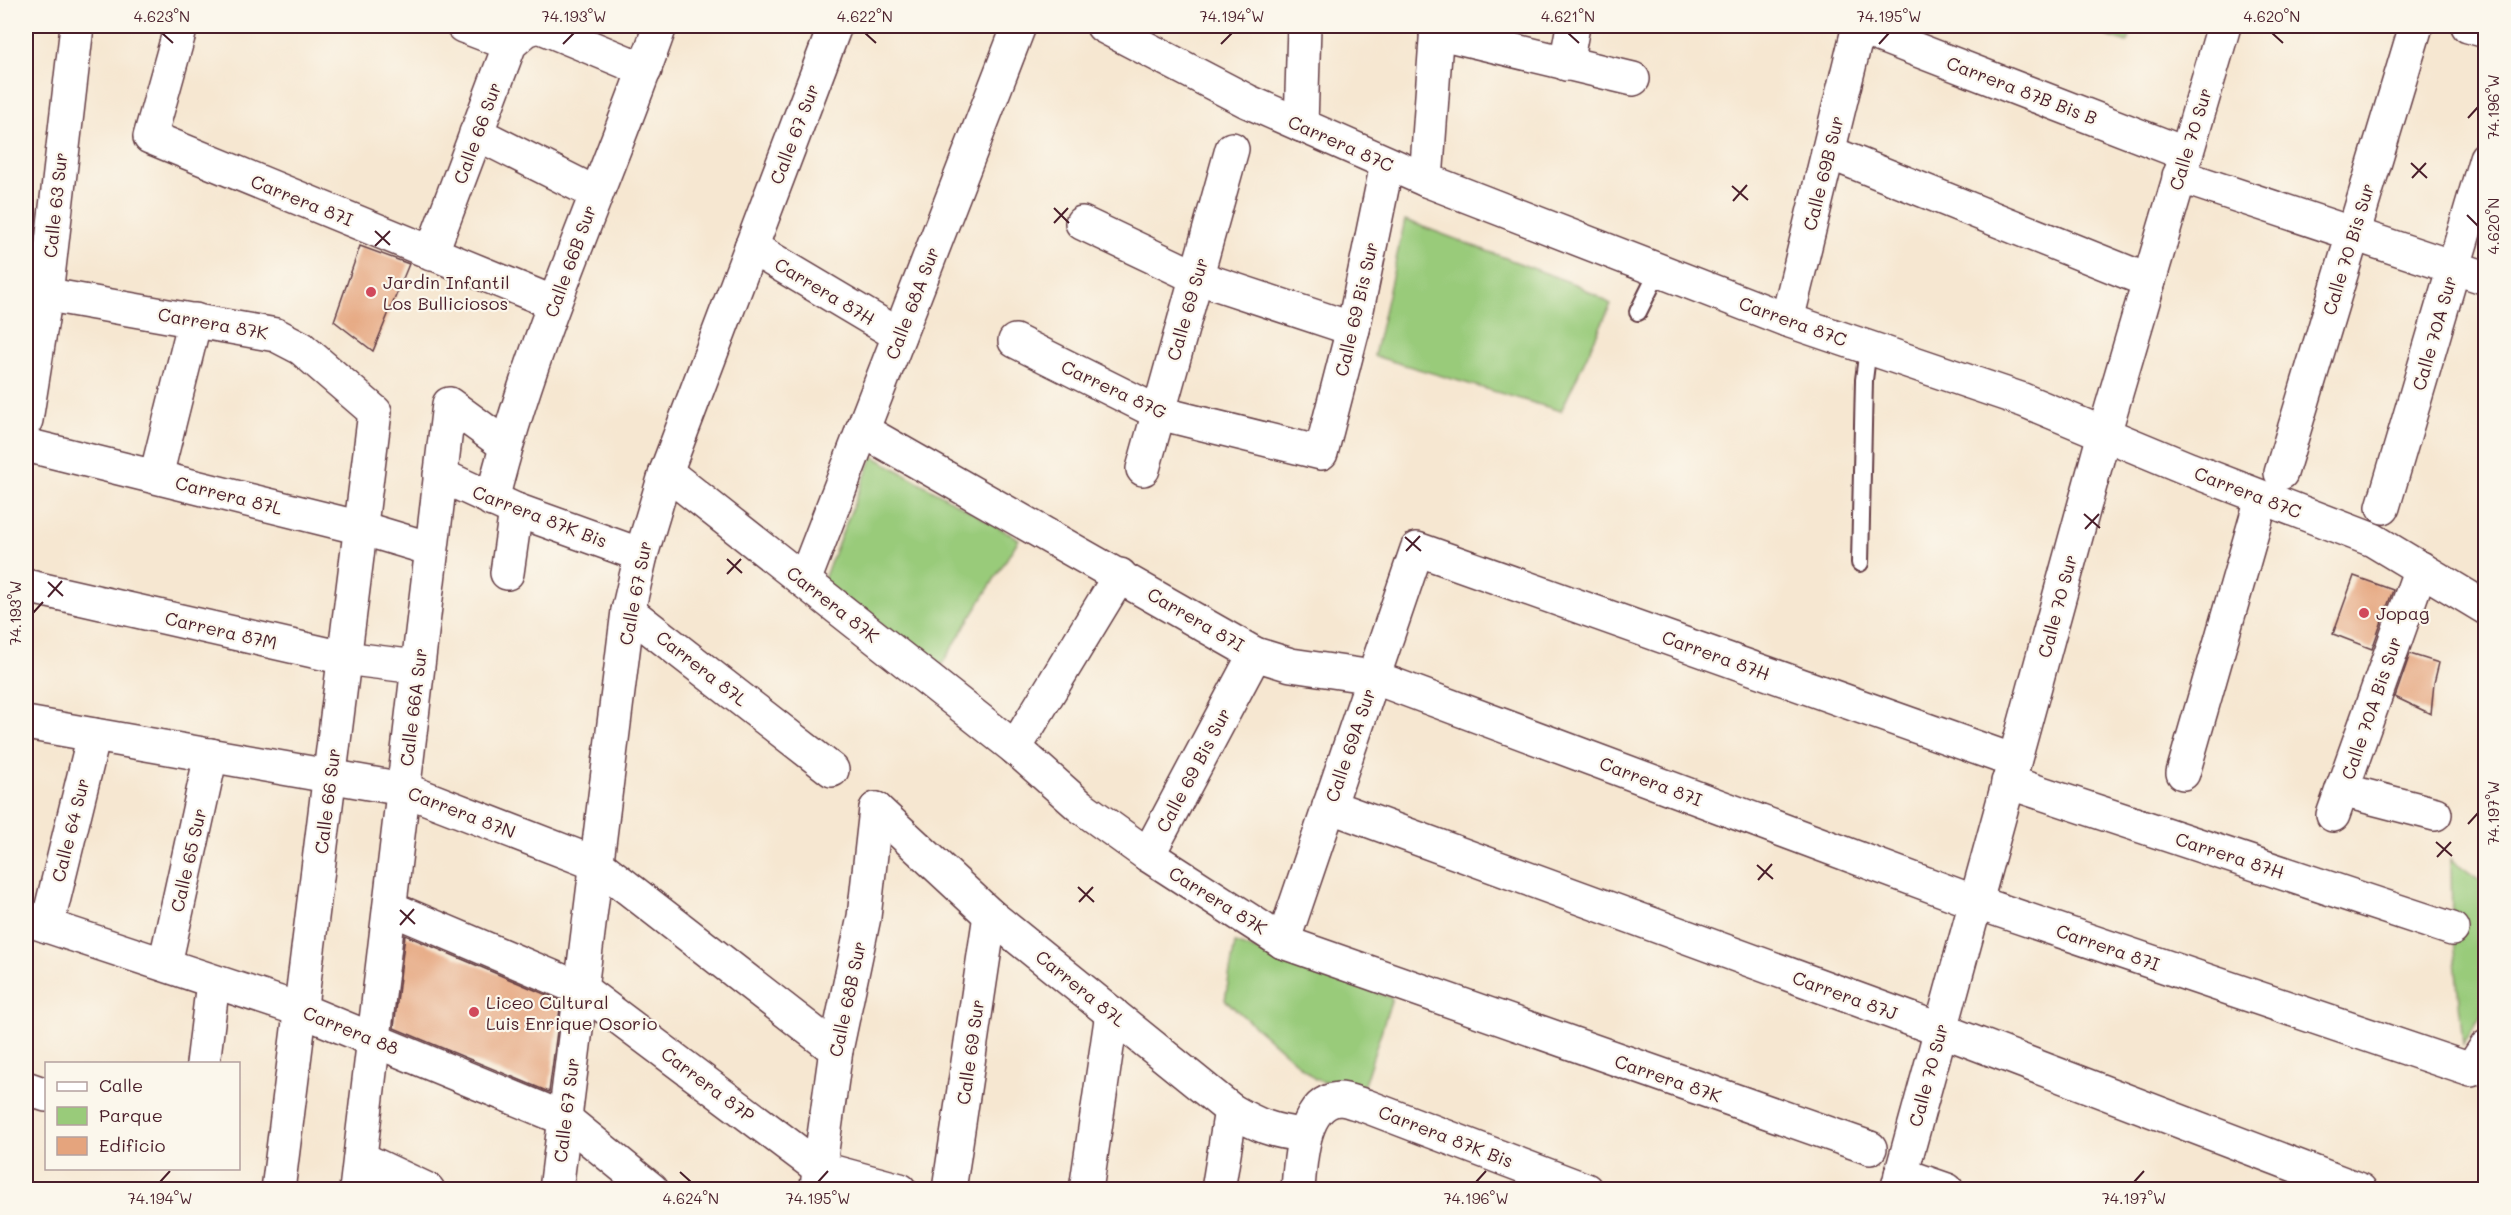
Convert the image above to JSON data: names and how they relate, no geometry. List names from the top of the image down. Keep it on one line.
{"streets":{"street":["Carrera 87B Bis B","Calle 66 Sur","Calle 67 Sur","Calle 70 Sur","Carrera 87C","Calle 69B Sur","Carrera 87I","Calle 63 Sur","Calle 70 Bis Sur","Calle 66B Sur","Carrera 87H","Calle 68A Sur","Calle 69 Sur","Calle 69 Bis Sur","Carrera 87K","Calle 70A Sur","Carrera 87G","Carrera 87L","Carrera 87K Bis","Carrera 87M","Calle 66A Sur","Calle 70A Bis Sur","Calle 69A Sur","Carrera 87N","Calle 64 Sur","Calle 65 Sur","Carrera 87J","Calle 68B Sur","Carrera 88","Carrera 87P"]},"crossings":[["Carrera 87B Bis B","Calle 70 Sur"],["Carrera 87B Bis B","Calle 69B Sur"],["Carrera 87B Bis B","Calle 70 Bis Sur"],["Carrera 87B Bis B","Calle 70A Sur"],["Calle 66 Sur","Carrera 87I"],["Calle 66 Sur","Carrera 87K"],["Calle 66 Sur","Carrera 87L"],["Calle 66 Sur","Carrera 87M"],["Calle 66 Sur","Carrera 87N"],["Calle 66 Sur","Carrera 88"],["Calle 67 Sur","Carrera 87H"],["Calle 67 Sur","Carrera 87K"],["Calle 67 Sur","Carrera 87L"],["Calle 67 Sur","Carrera 87K Bis"],["Calle 67 Sur","Carrera 87N"],["Calle 67 Sur","Carrera 88"],["Calle 67 Sur","Carrera 87P"],["Calle 70 Sur","Carrera 87C"],["Calle 70 Sur","Carrera 87I"],["Calle 70 Sur","Carrera 87H"],["Calle 70 Sur","Carrera 87J"],["Carrera 87C","Calle 69B Sur"],["Carrera 87C","Calle 70 Bis Sur"],["Carrera 87C","Calle 69 Bis Sur"],["Carrera 87C","Calle 70A Bis Sur"],["Carrera 87I","Calle 66B Sur"],["Carrera 87I","Calle 68A Sur"],["Carrera 87I","Calle 69 Bis Sur"],["Carrera 87I","Calle 69A Sur"],["Calle 63 Sur","Carrera 87K"],["Calle 66B Sur","Carrera 87K Bis"],["Calle 66B Sur","Calle 66A Sur"],["Carrera 87H","Calle 68A Sur"],["Carrera 87H","Calle 69A Sur"],["Calle 68A Sur","Carrera 87K"],["Calle 69 Sur","Carrera 87G"],["Calle 69 Sur","Carrera 87L"],["Calle 69 Bis Sur","Carrera 87K"],["Calle 69 Bis Sur","Carrera 87G"],["Carrera 87K","Calle 69A Sur"],["Carrera 87L","Carrera 87K Bis"],["Carrera 87L","Calle 66A Sur"],["Carrera 87L","Calle 68B Sur"],["Carrera 87K Bis","Calle 66A Sur"],["Carrera 87M","Calle 66A Sur"],["Calle 66A Sur","Carrera 87N"],["Calle 66A Sur","Carrera 88"],["Calle 66A Sur","Carrera 87P"],["Calle 69A Sur","Carrera 87J"],["Carrera 87N","Calle 64 Sur"],["Carrera 87N","Calle 65 Sur"],["Carrera 87N","Calle 68B Sur"],["Calle 64 Sur","Carrera 88"],["Calle 65 Sur","Carrera 88"],["Calle 68B Sur","Carrera 87P"]],"places":["Jardin Infantil Los Bulliciosos","Jopag","Liceo Cultural Luis Enrique Osorio"],"legend":["Calle","Parque","Edificio"],"coordinates":["4.623°N","74.193°W","4.622°N","74.194°W","4.621°N","74.195°W","4.620°N","74.196°W","74.197°W","4.624°N"]}
